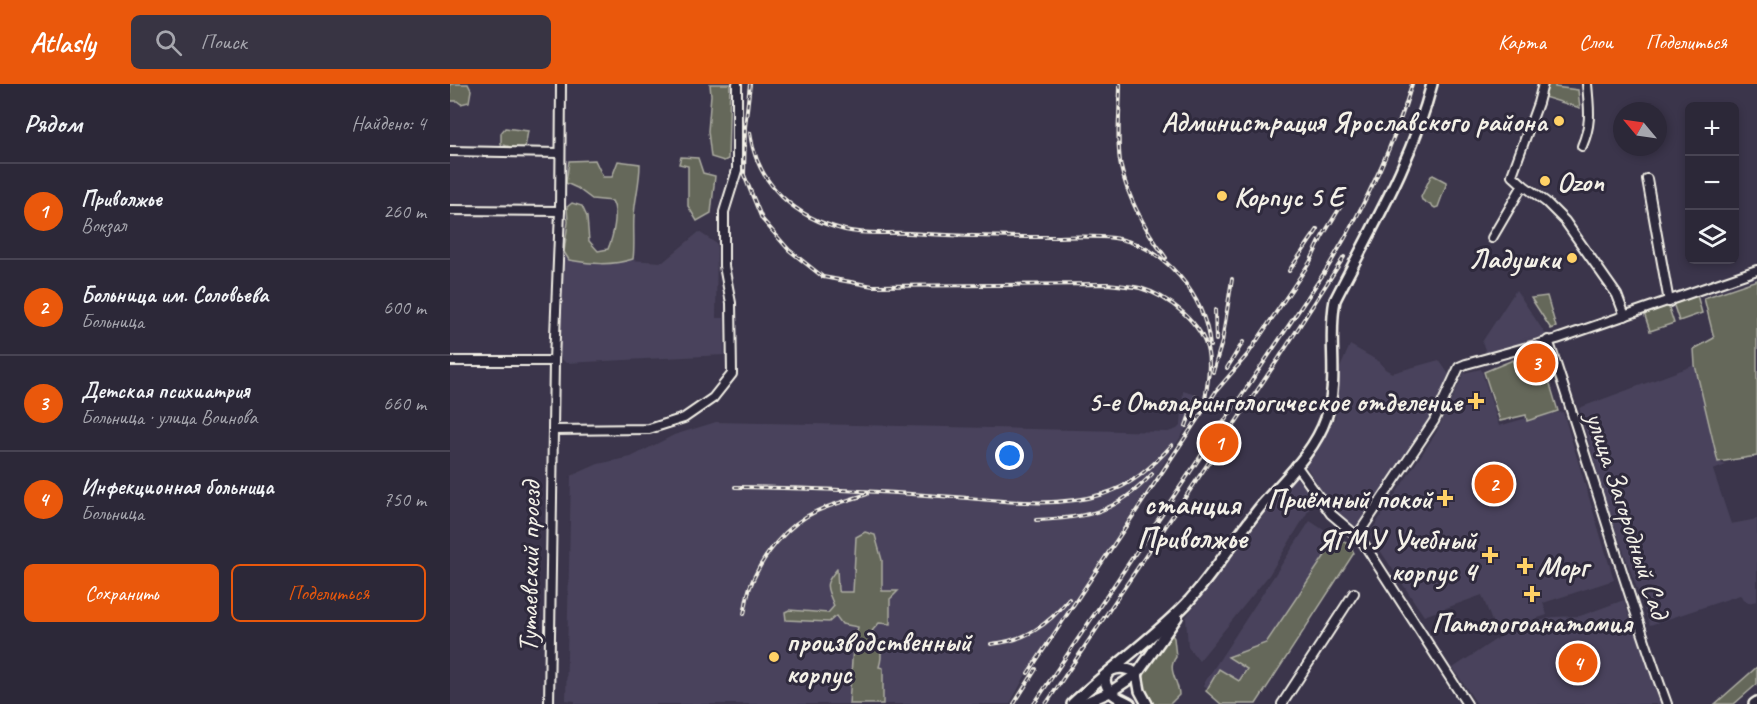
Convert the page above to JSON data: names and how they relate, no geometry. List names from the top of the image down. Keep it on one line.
{"streets":{"street":["улица Загородный Сад","Тутаевский проезд"]},"districts":["станция Приволжье"],"places":{"other":["Администрация Ярославского района","Ozon","Корпус 5 E","Ладушки","производственный корпус"],"health":["5-е Отоларингологическое отделение","Приёмный покой","ЯГМУ Учебный корпус 4","Морг","Патологоанатомия"]},"north":"top left","page":{"header":"Atlasly","search":"Поиск","nav":["Карта","Слои","Поделиться"],"heading":["Рядом","Найдено: 4"],"map_buttons":["+","−"],"list":[{"mark":"1","name":"Приволжье","note":"Вокзал","value":"260 m"},{"mark":"2","name":"Больница им. Соловьева","note":"Больница","value":"600 m"},{"mark":"3","name":"Детская психиатрия","note":"Больница · улица Воинова","value":"660 m"},{"mark":"4","name":"Инфекционная больница","note":"Больница","value":"750 m"}],"pins":["3","1","2","4"],"buttons":["Сохранить","Поделиться"]}}
